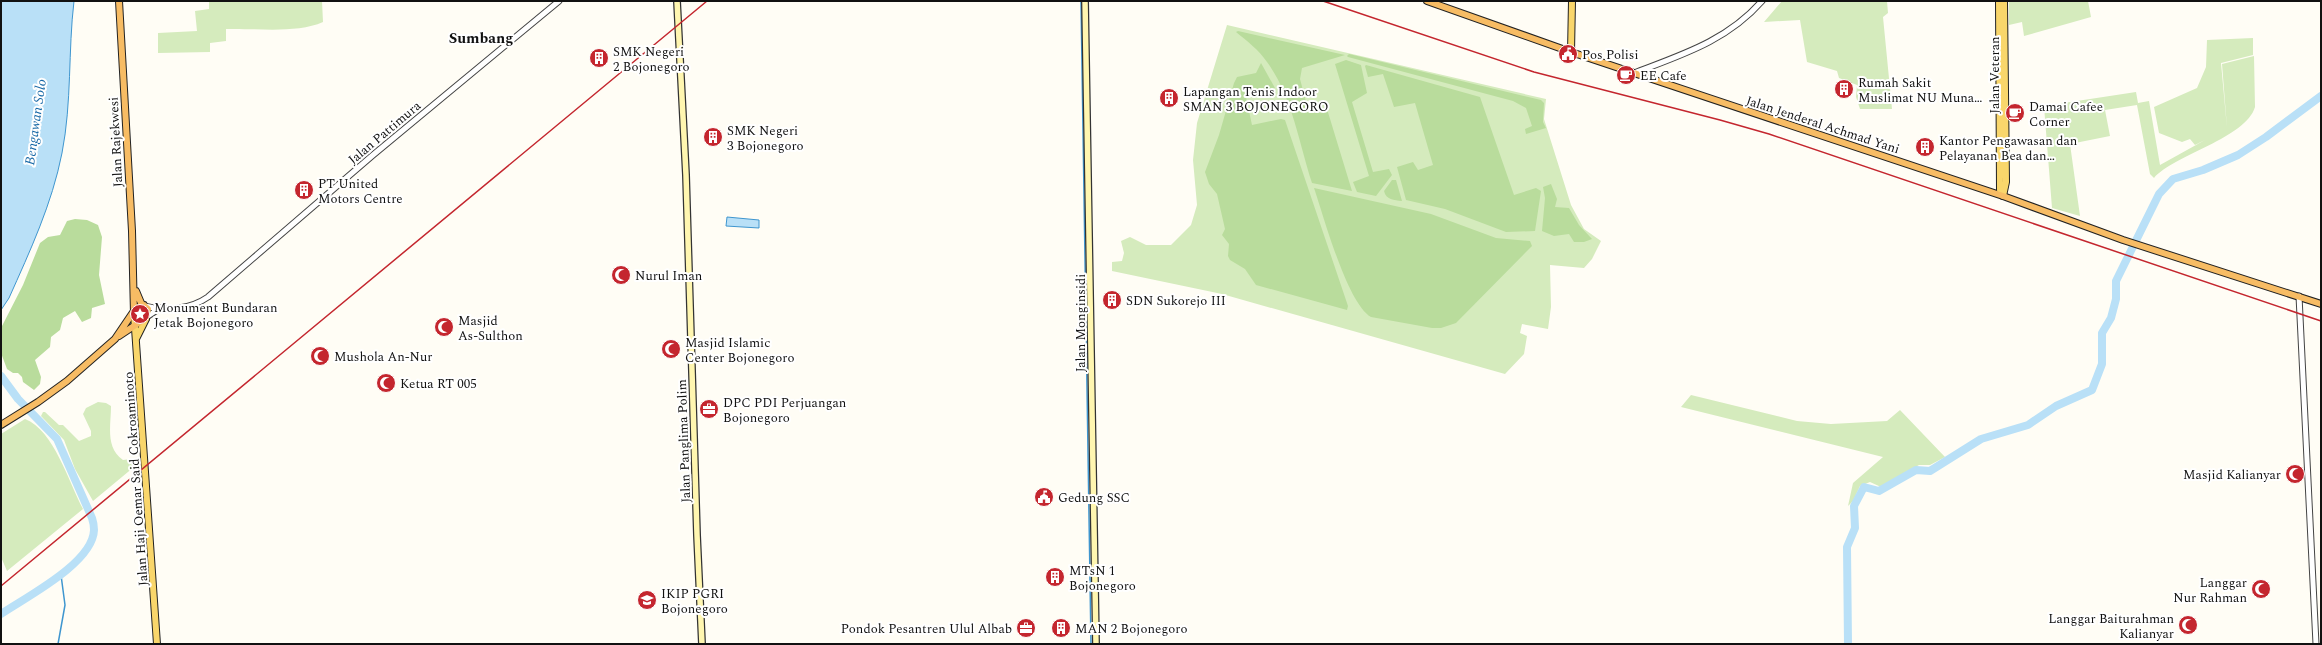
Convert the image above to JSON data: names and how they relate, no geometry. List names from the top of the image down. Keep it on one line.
{"streets":{"highway":["Jalan Jenderal Achmad Yani","Jalan Rajekwesi"],"main road":["Jalan Veteran","Jalan Monginsidi","Jalan Panglima Polim","Jalan Haji Oemar Said Cokroaminoto"],"street":["Jalan Pattimura"]},"crossings":[["Jalan Veteran","Jalan Jenderal Achmad Yani"]],"districts":["Sumbang"],"water":["Bengawan Solo"],"places":{"public building":["Pos Polisi","Gedung SSC"],"building":["SMK Negeri 2 Bojonegoro","Rumah Sakit Muslimat NU Muna…","Lapangan Tenis Indoor SMAN 3 BOJONEGORO","SMK Negeri 3 Bojonegoro","Kantor Pengawasan dan Pelayanan Bea dan…","PT United Motors Centre","SDN Sukorejo III","MTsN 1 Bojonegoro","MAN 2 Bojonegoro"],"cafe":["EE Cafe","Damai Cafee Corner"],"mosque":["Nurul Iman","Masjid As-Sulthon","Masjid Islamic Center Bojonegoro","Mushola An-Nur","Ketua RT 005","Masjid Kalianyar","Langgar Nur Rahman","Langgar Baiturahman Kalianyar"],"place":["Monument Bundaran Jetak Bojonegoro"],"office":["DPC PDI Perjuangan Bojonegoro","Pondok Pesantren Ulul Albab"],"school or university":["IKIP PGRI Bojonegoro"]}}
